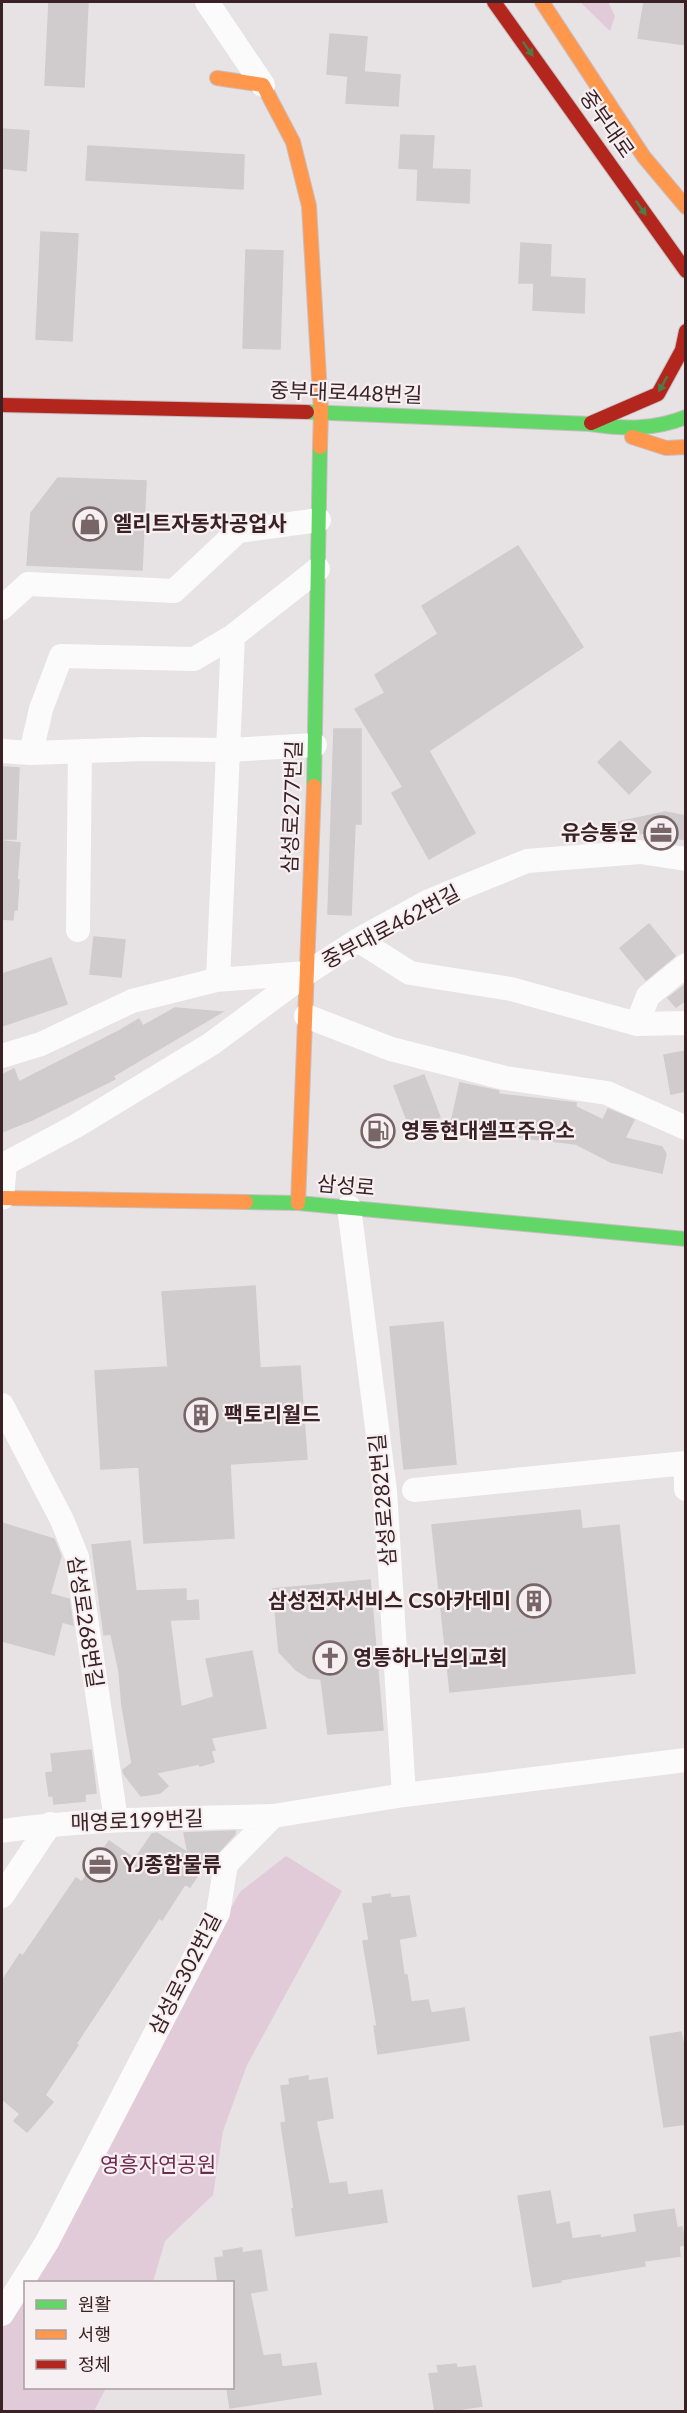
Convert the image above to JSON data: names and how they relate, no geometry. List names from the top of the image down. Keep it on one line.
{"streets":{"street":["중부대로","중부대로448번길","삼성로277번길","중부대로462번길","삼성로","삼성로282번길","삼성로268번길","매영로199번길","삼성로302번길"]},"crossings":[["중부대로448번길","삼성로277번길"],["삼성로277번길","중부대로462번길"],["삼성로277번길","삼성로"],["중부대로462번길","삼성로"],["삼성로","삼성로282번길"],["삼성로268번길","매영로199번길"],["매영로199번길","삼성로302번길"]],"parks":["영흥자연공원"],"places":{"shop":["엘리트자동차공업사"],"office":["유승통운","YJ종합물류"],"fuel station":["영통현대셀프주유소"],"building":["팩토리월드","삼성전자서비스 CS아카데미"],"church":["영통하나님의교회"]},"legend":["원활","서행","정체"]}
